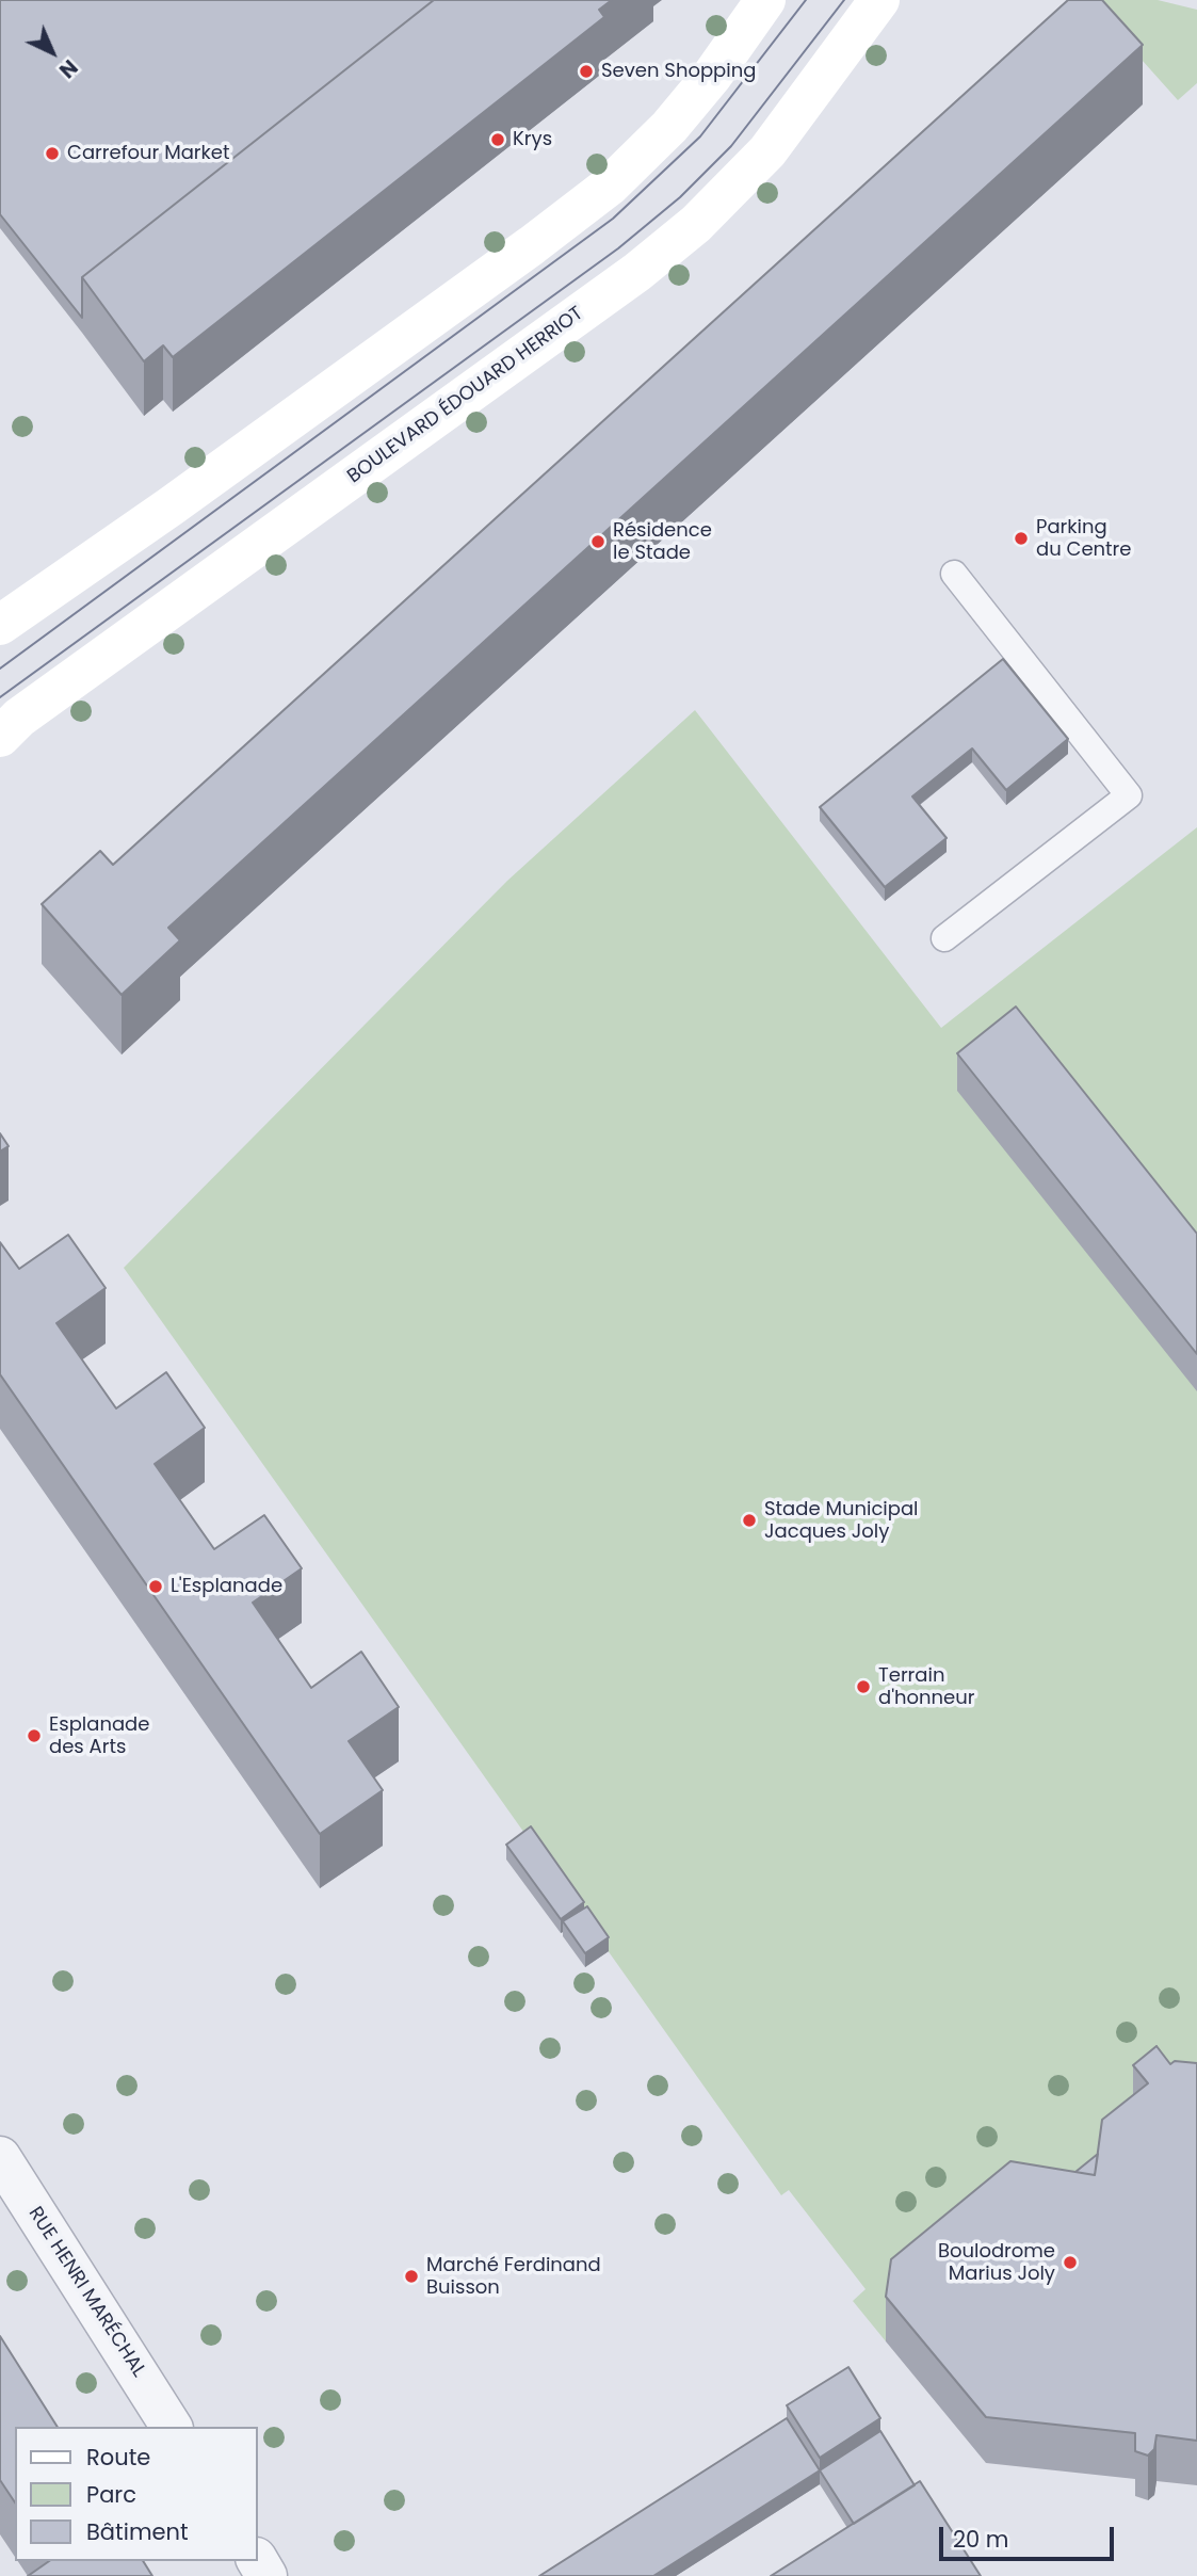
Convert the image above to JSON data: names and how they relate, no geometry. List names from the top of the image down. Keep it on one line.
{"streets":{"main road":["BOULEVARD ÉDOUARD HERRIOT"],"street":["RUE HENRI MARÉCHAL"]},"places":["Seven Shopping","Krys","Carrefour Market","Parking du Centre","Résidence le Stade","Stade Municipal Jacques Joly","L'Esplanade","Terrain d'honneur","Esplanade des Arts","Boulodrome Marius Joly","Marché Ferdinand Buisson"],"legend":["Route","Parc","Bâtiment"],"scale_bar":"20 m","north":"bottom right"}
